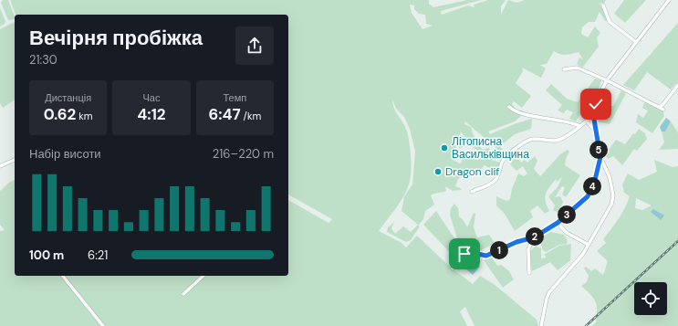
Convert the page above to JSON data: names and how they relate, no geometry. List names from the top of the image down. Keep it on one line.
{"places":["Літописна Васильківщина","Dragon clif"],"page":{"heading":["Вечірня пробіжка","21:30"],"stats":[["Дистанція","0.62 km"],["Час","4:12"],["Темп","6:47 /km"]],"chart":["Набір висоти","216–220 m"],"pins":["5","4","3","2","1"],"list":[{"name":"100 m","note":"6:21"}]}}
